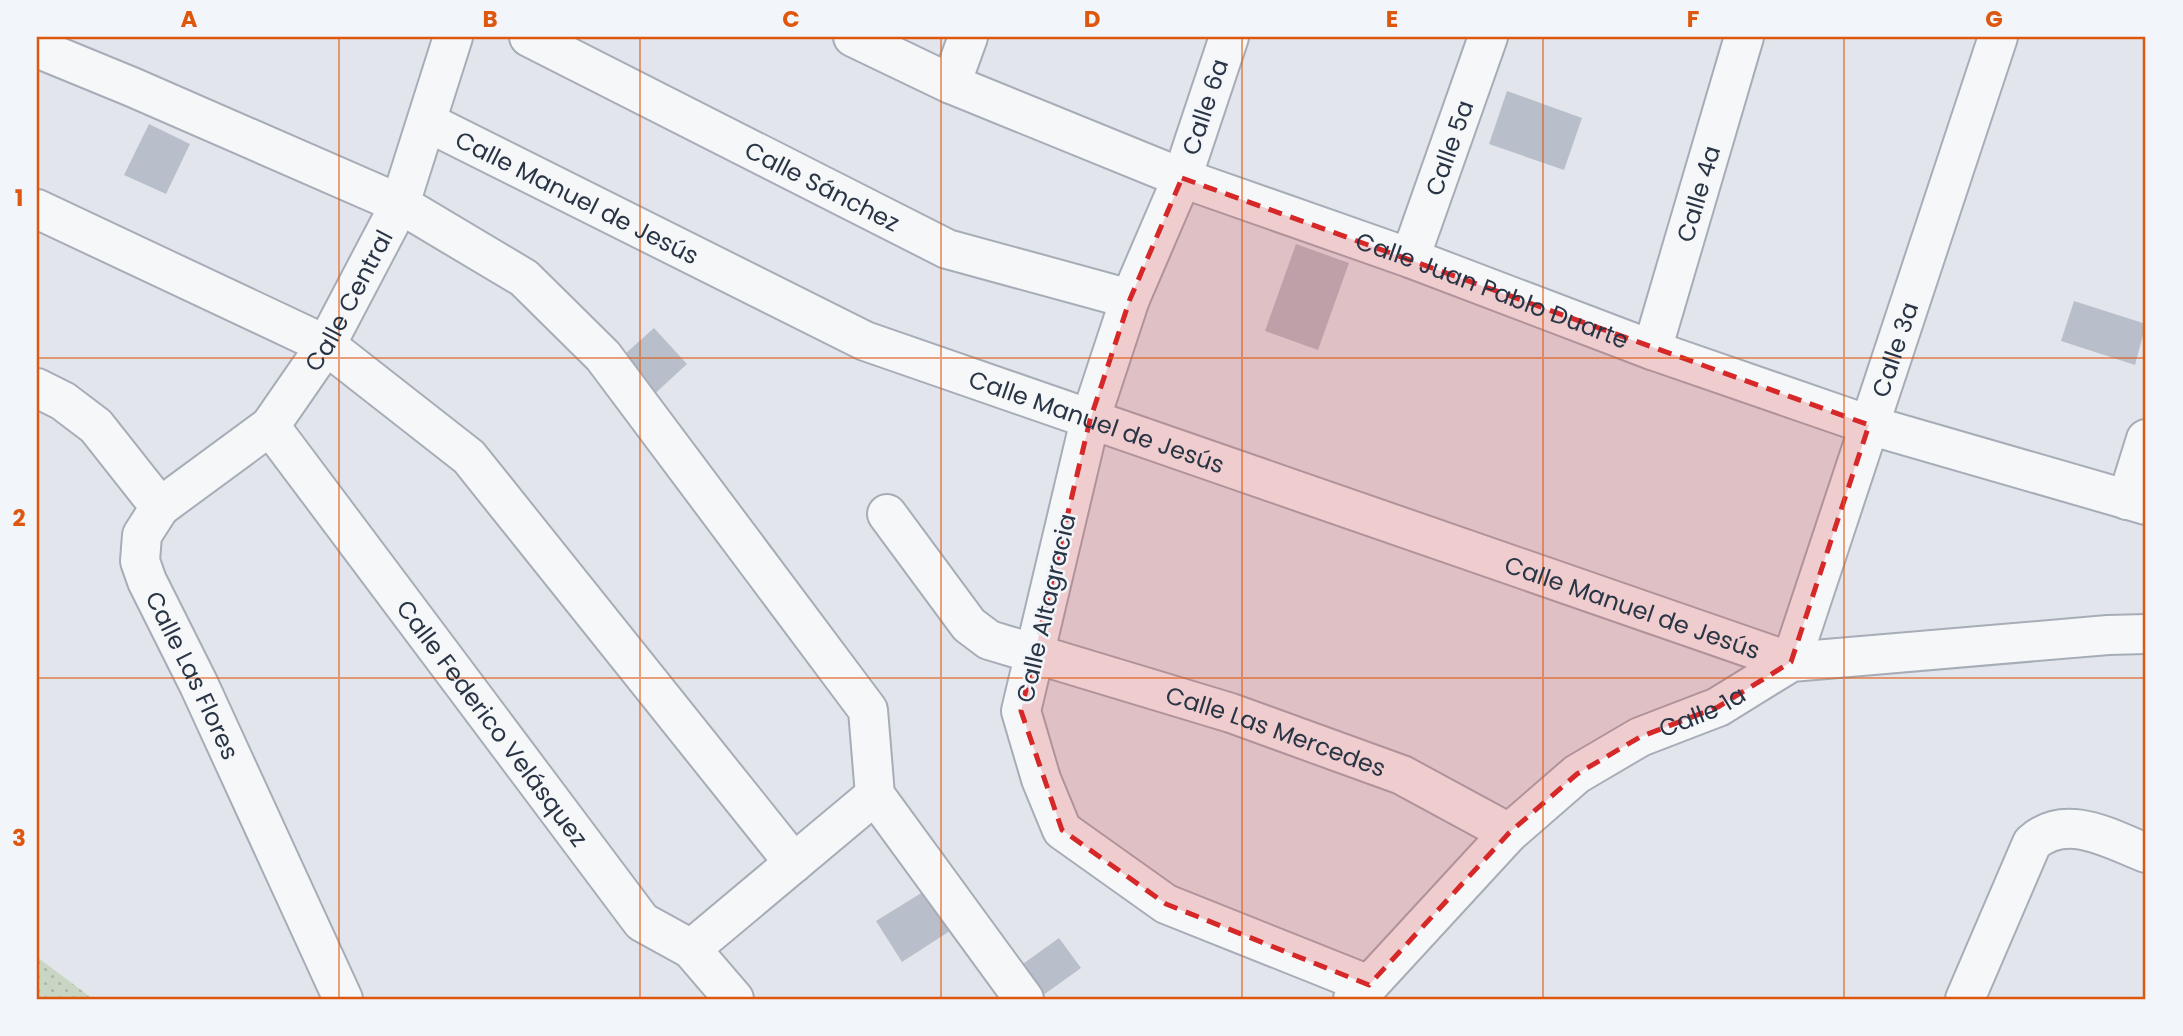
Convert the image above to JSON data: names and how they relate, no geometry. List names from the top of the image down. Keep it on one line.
{"streets":{"street":["Calle 6a","Calle 5a","Calle Sánchez","Calle 4a","Calle Manuel de Jesús","Calle Juan Pablo Duarte","Calle Central","Calle 3a","Calle Altagracia","Calle Las Flores","Calle 1a","Calle Federico Velásquez","Calle Las Mercedes"]},"crossings":[["Calle 6a","Calle Juan Pablo Duarte"],["Calle 6a","Calle Altagracia"],["Calle 5a","Calle Juan Pablo Duarte"],["Calle Sánchez","Calle Altagracia"],["Calle 4a","Calle Juan Pablo Duarte"],["Calle Manuel de Jesús","Calle Central"],["Calle Manuel de Jesús","Calle 3a"],["Calle Manuel de Jesús","Calle Altagracia"],["Calle Manuel de Jesús","Calle 1a"],["Calle Juan Pablo Duarte","Calle 3a"],["Calle Juan Pablo Duarte","Calle Altagracia"],["Calle Central","Calle Las Flores"],["Calle Central","Calle Federico Velásquez"],["Calle 3a","Calle 1a"],["Calle Altagracia","Calle 1a"],["Calle Altagracia","Calle Las Mercedes"],["Calle 1a","Calle Las Mercedes"]],"grid":{"columns":["A","B","C","D","E","F","G"],"rows":["1","2","3"]}}
